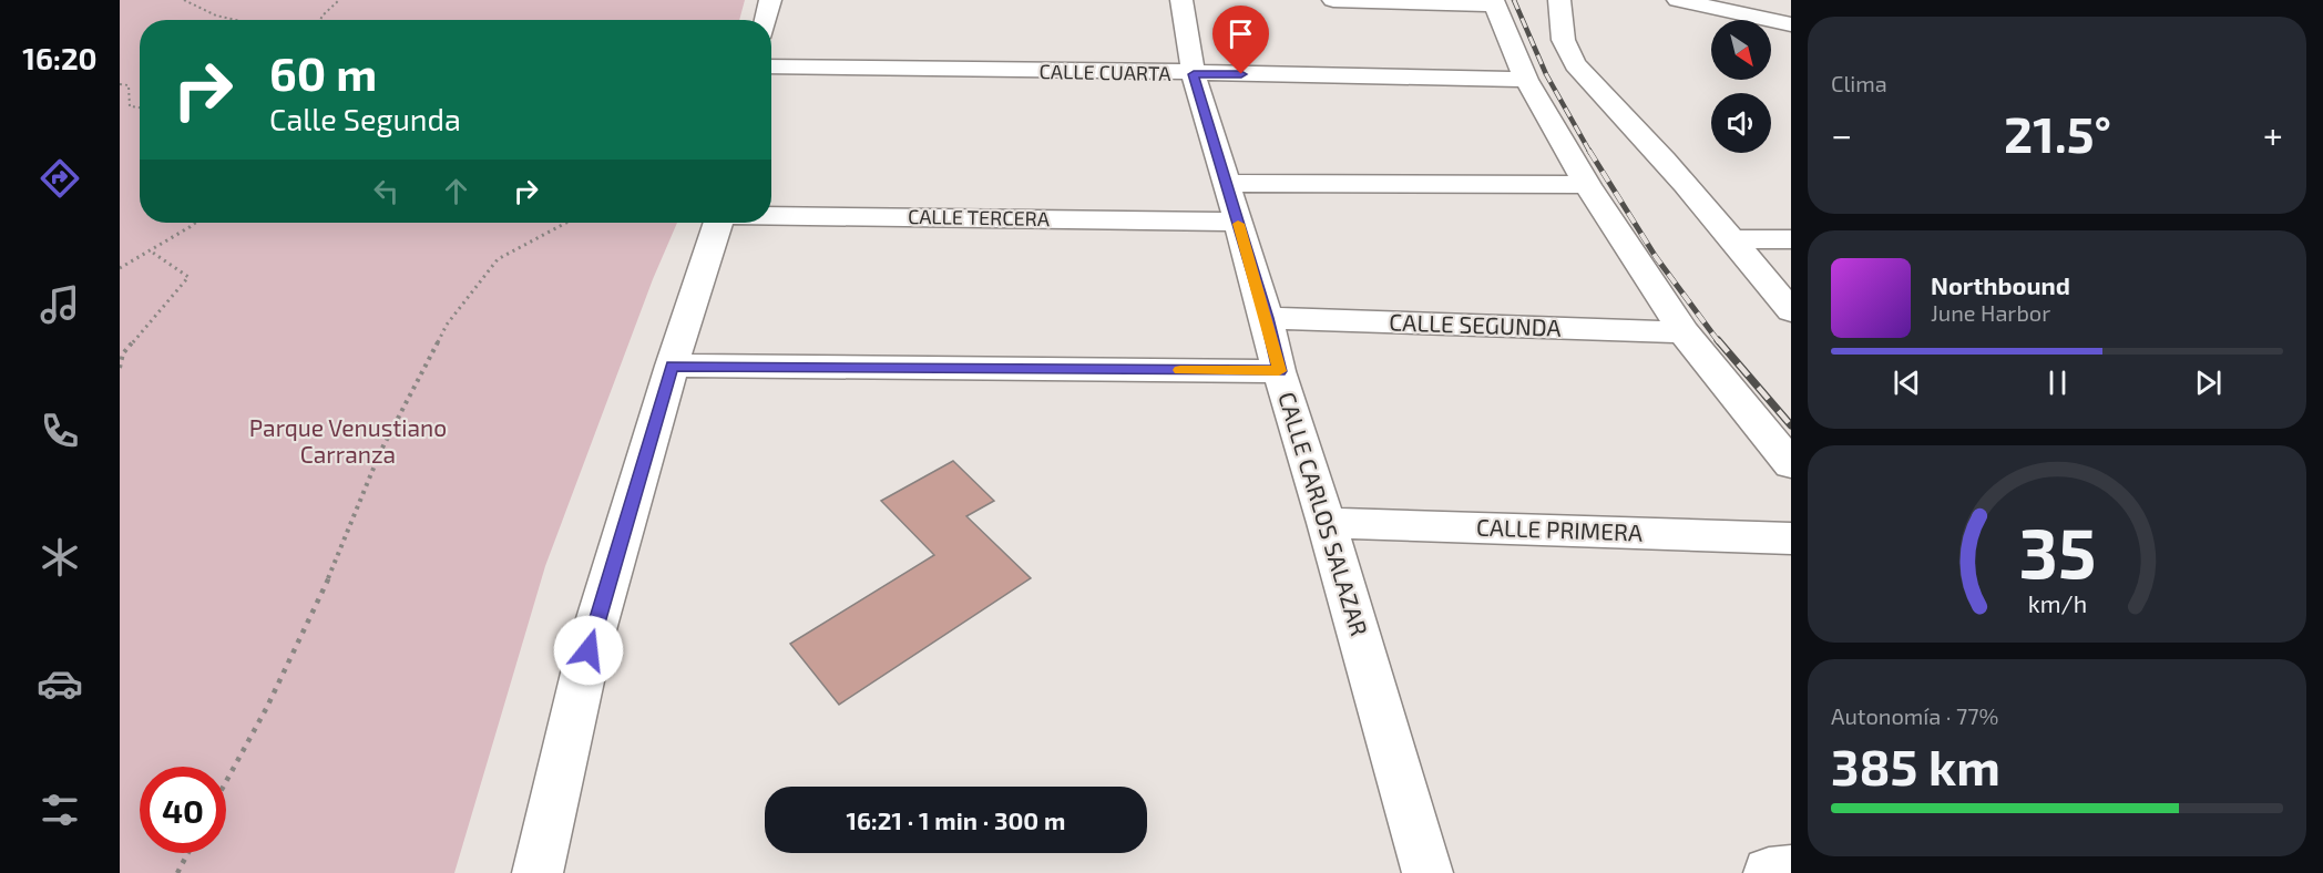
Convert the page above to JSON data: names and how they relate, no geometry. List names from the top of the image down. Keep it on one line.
{"streets":{"street":["CALLE CUARTA","CALLE TERCERA","CALLE SEGUNDA","CALLE CARLOS SALAZAR","CALLE PRIMERA"]},"crossings":[["CALLE CUARTA","CALLE CARLOS SALAZAR"],["CALLE TERCERA","CALLE CARLOS SALAZAR"],["CALLE SEGUNDA","CALLE CARLOS SALAZAR"],["CALLE CARLOS SALAZAR","CALLE PRIMERA"]],"parks":["Parque Venustiano Carranza"],"north":"bottom right","page":{"tabs":"16:20","tile":["Clima",["Autonomía · 77%","385 km"]],"turn":["60 m","Calle Segunda"],"heat":["−","21.5°","+"],"song":["Northbound","June Harbor"],"limit":"40","trip":"16:21 · 1 min · 300 m","gauge":["35","km/h"]}}
